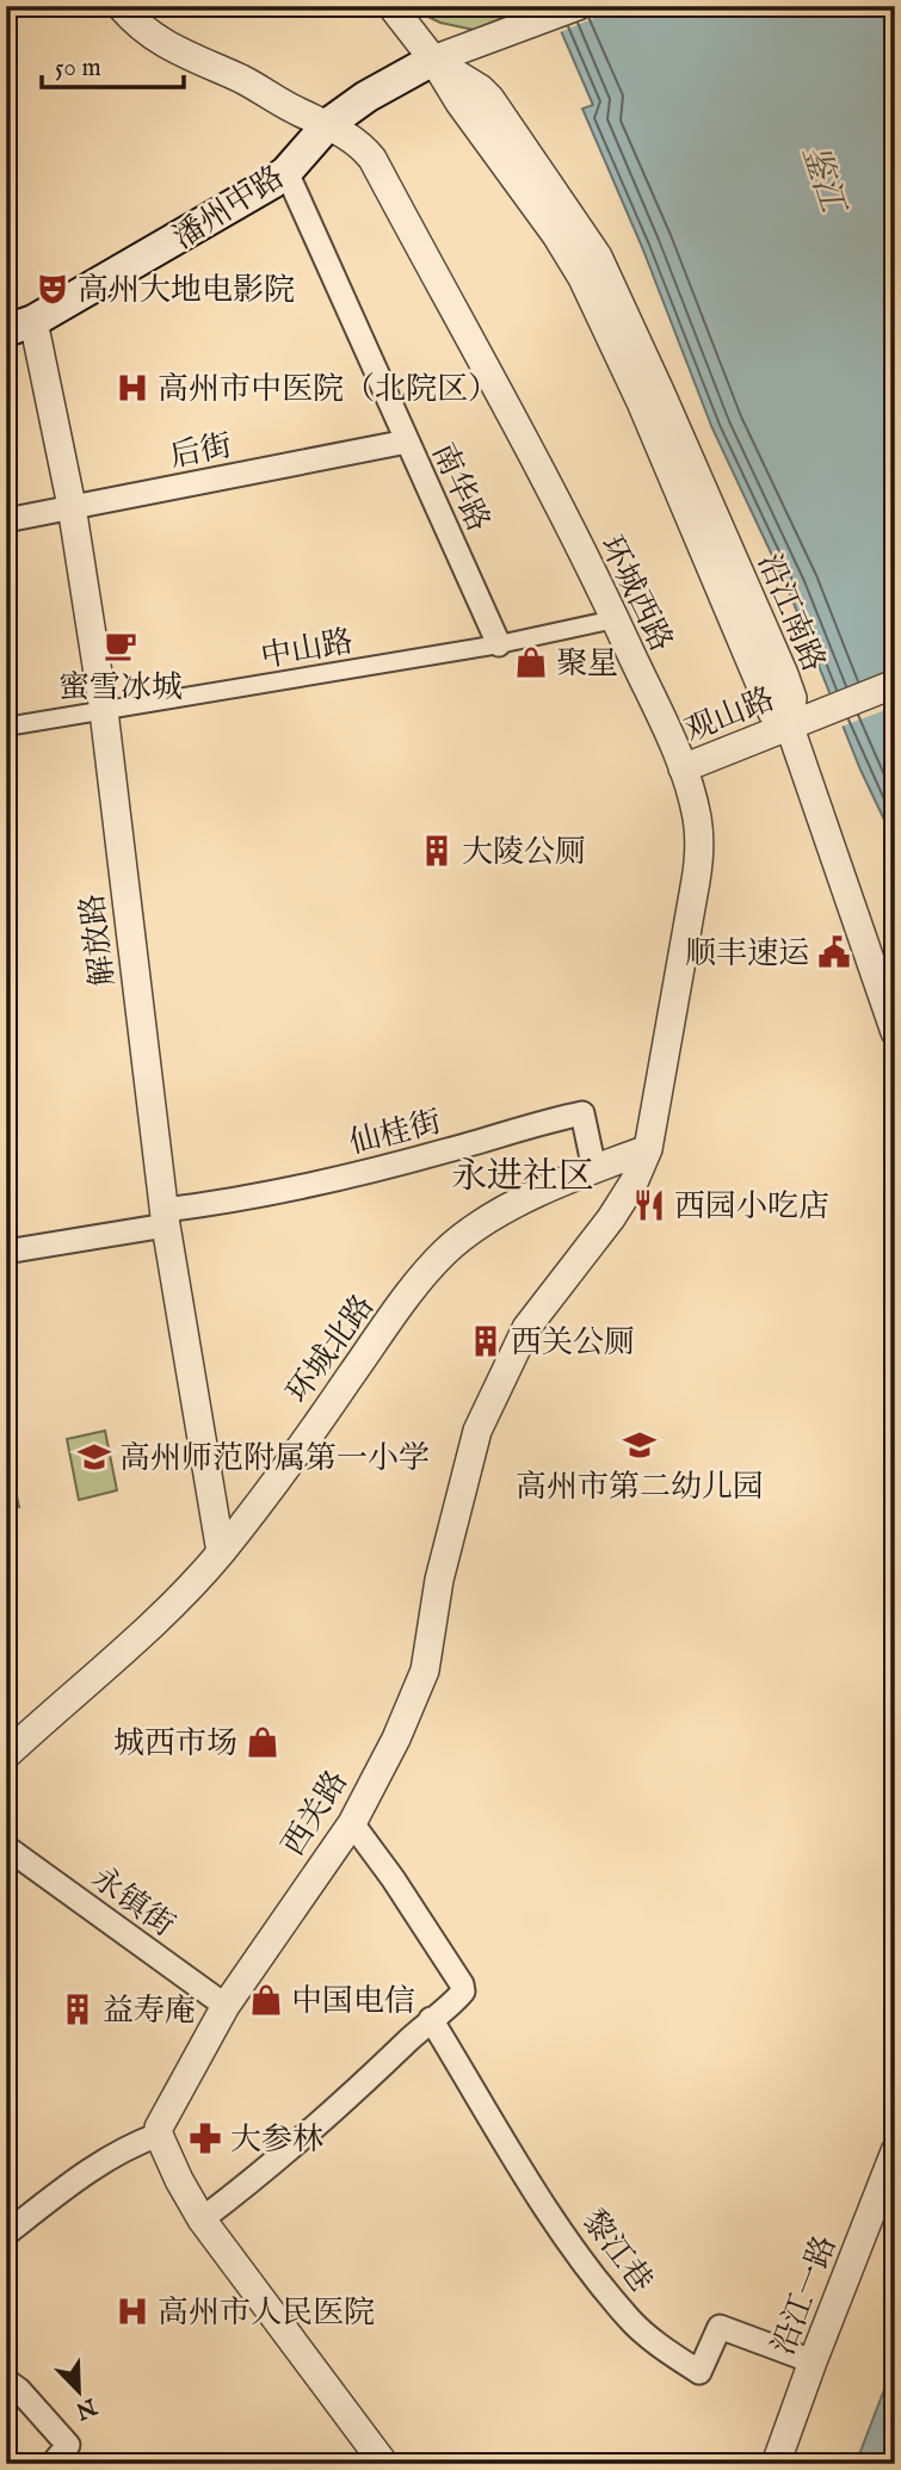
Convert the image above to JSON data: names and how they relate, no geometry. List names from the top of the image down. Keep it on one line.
{"streets":{"main road":["潘州中路"],"street":["后街","南华路","环城西路","沿江南路","中山路","观山路","解放路","仙桂街","环城北路","西关路","永镇街","黎江巷","沿江一路"]},"crossings":[["潘州中路","南华路"],["潘州中路","环城西路"],["潘州中路","沿江南路"],["潘州中路","解放路"],["后街","南华路"],["后街","解放路"],["南华路","中山路"],["环城西路","中山路"],["环城西路","观山路"],["环城西路","环城北路"],["环城西路","西关路"],["沿江南路","观山路"],["中山路","解放路"],["解放路","仙桂街"],["解放路","环城北路"],["仙桂街","环城北路"],["环城北路","西关路"],["西关路","永镇街"],["黎江巷","沿江一路"]],"districts":["永进社区"],"water":["鉴江"],"places":{"theatre":["高州大地电影院"],"hospital":["高州市中医院（北院区）","高州市人民医院"],"cafe":["蜜雪冰城"],"shop":["聚星","城西市场","中国电信"],"building":["大陵公厕","西关公厕","益寿庵"],"public building":["顺丰速运"],"restaurant":["西园小吃店"],"school or university":["高州市第二幼儿园","高州师范附属第一小学"],"pharmacy":["大参林"]},"scale_bar":"50 m","north":"bottom right"}
